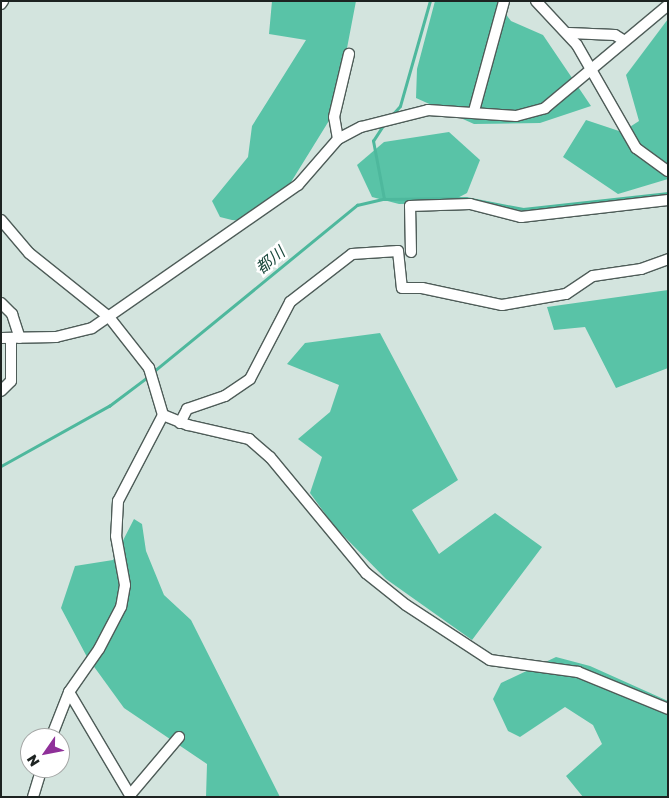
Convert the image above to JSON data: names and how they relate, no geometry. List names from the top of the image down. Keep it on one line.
{"water":["都川"],"north":"bottom left"}
